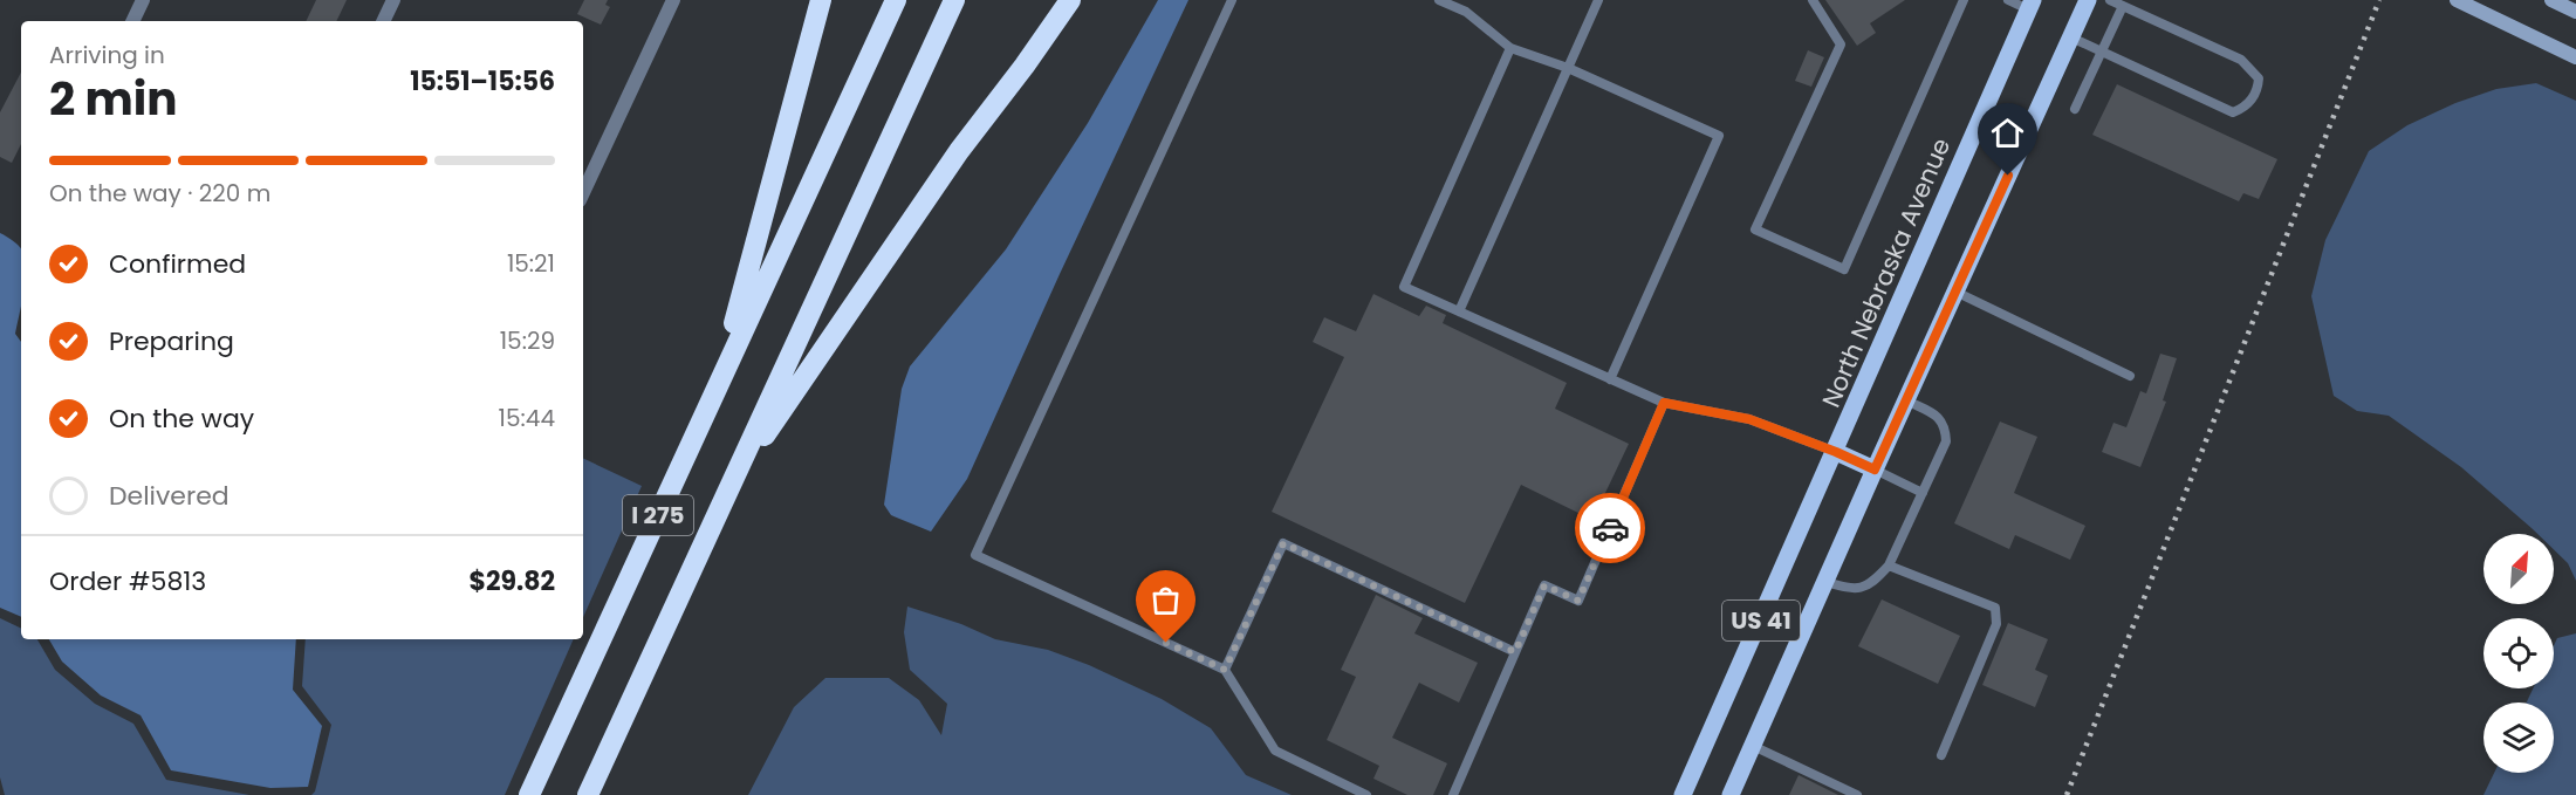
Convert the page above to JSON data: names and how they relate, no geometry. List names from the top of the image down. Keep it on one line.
{"streets":{"highway":["I 275"],"main road":["North Nebraska Avenue","US 41"]},"north":"top right","page":{"heading":["2 min","Arriving in","15:51–15:56"],"panel":["Order #5813","$29.82"],"bar":"On the way · 220 m","list":[["Confirmed","15:21"],["Preparing","15:29"],["On the way","15:44"],"Delivered"]}}
